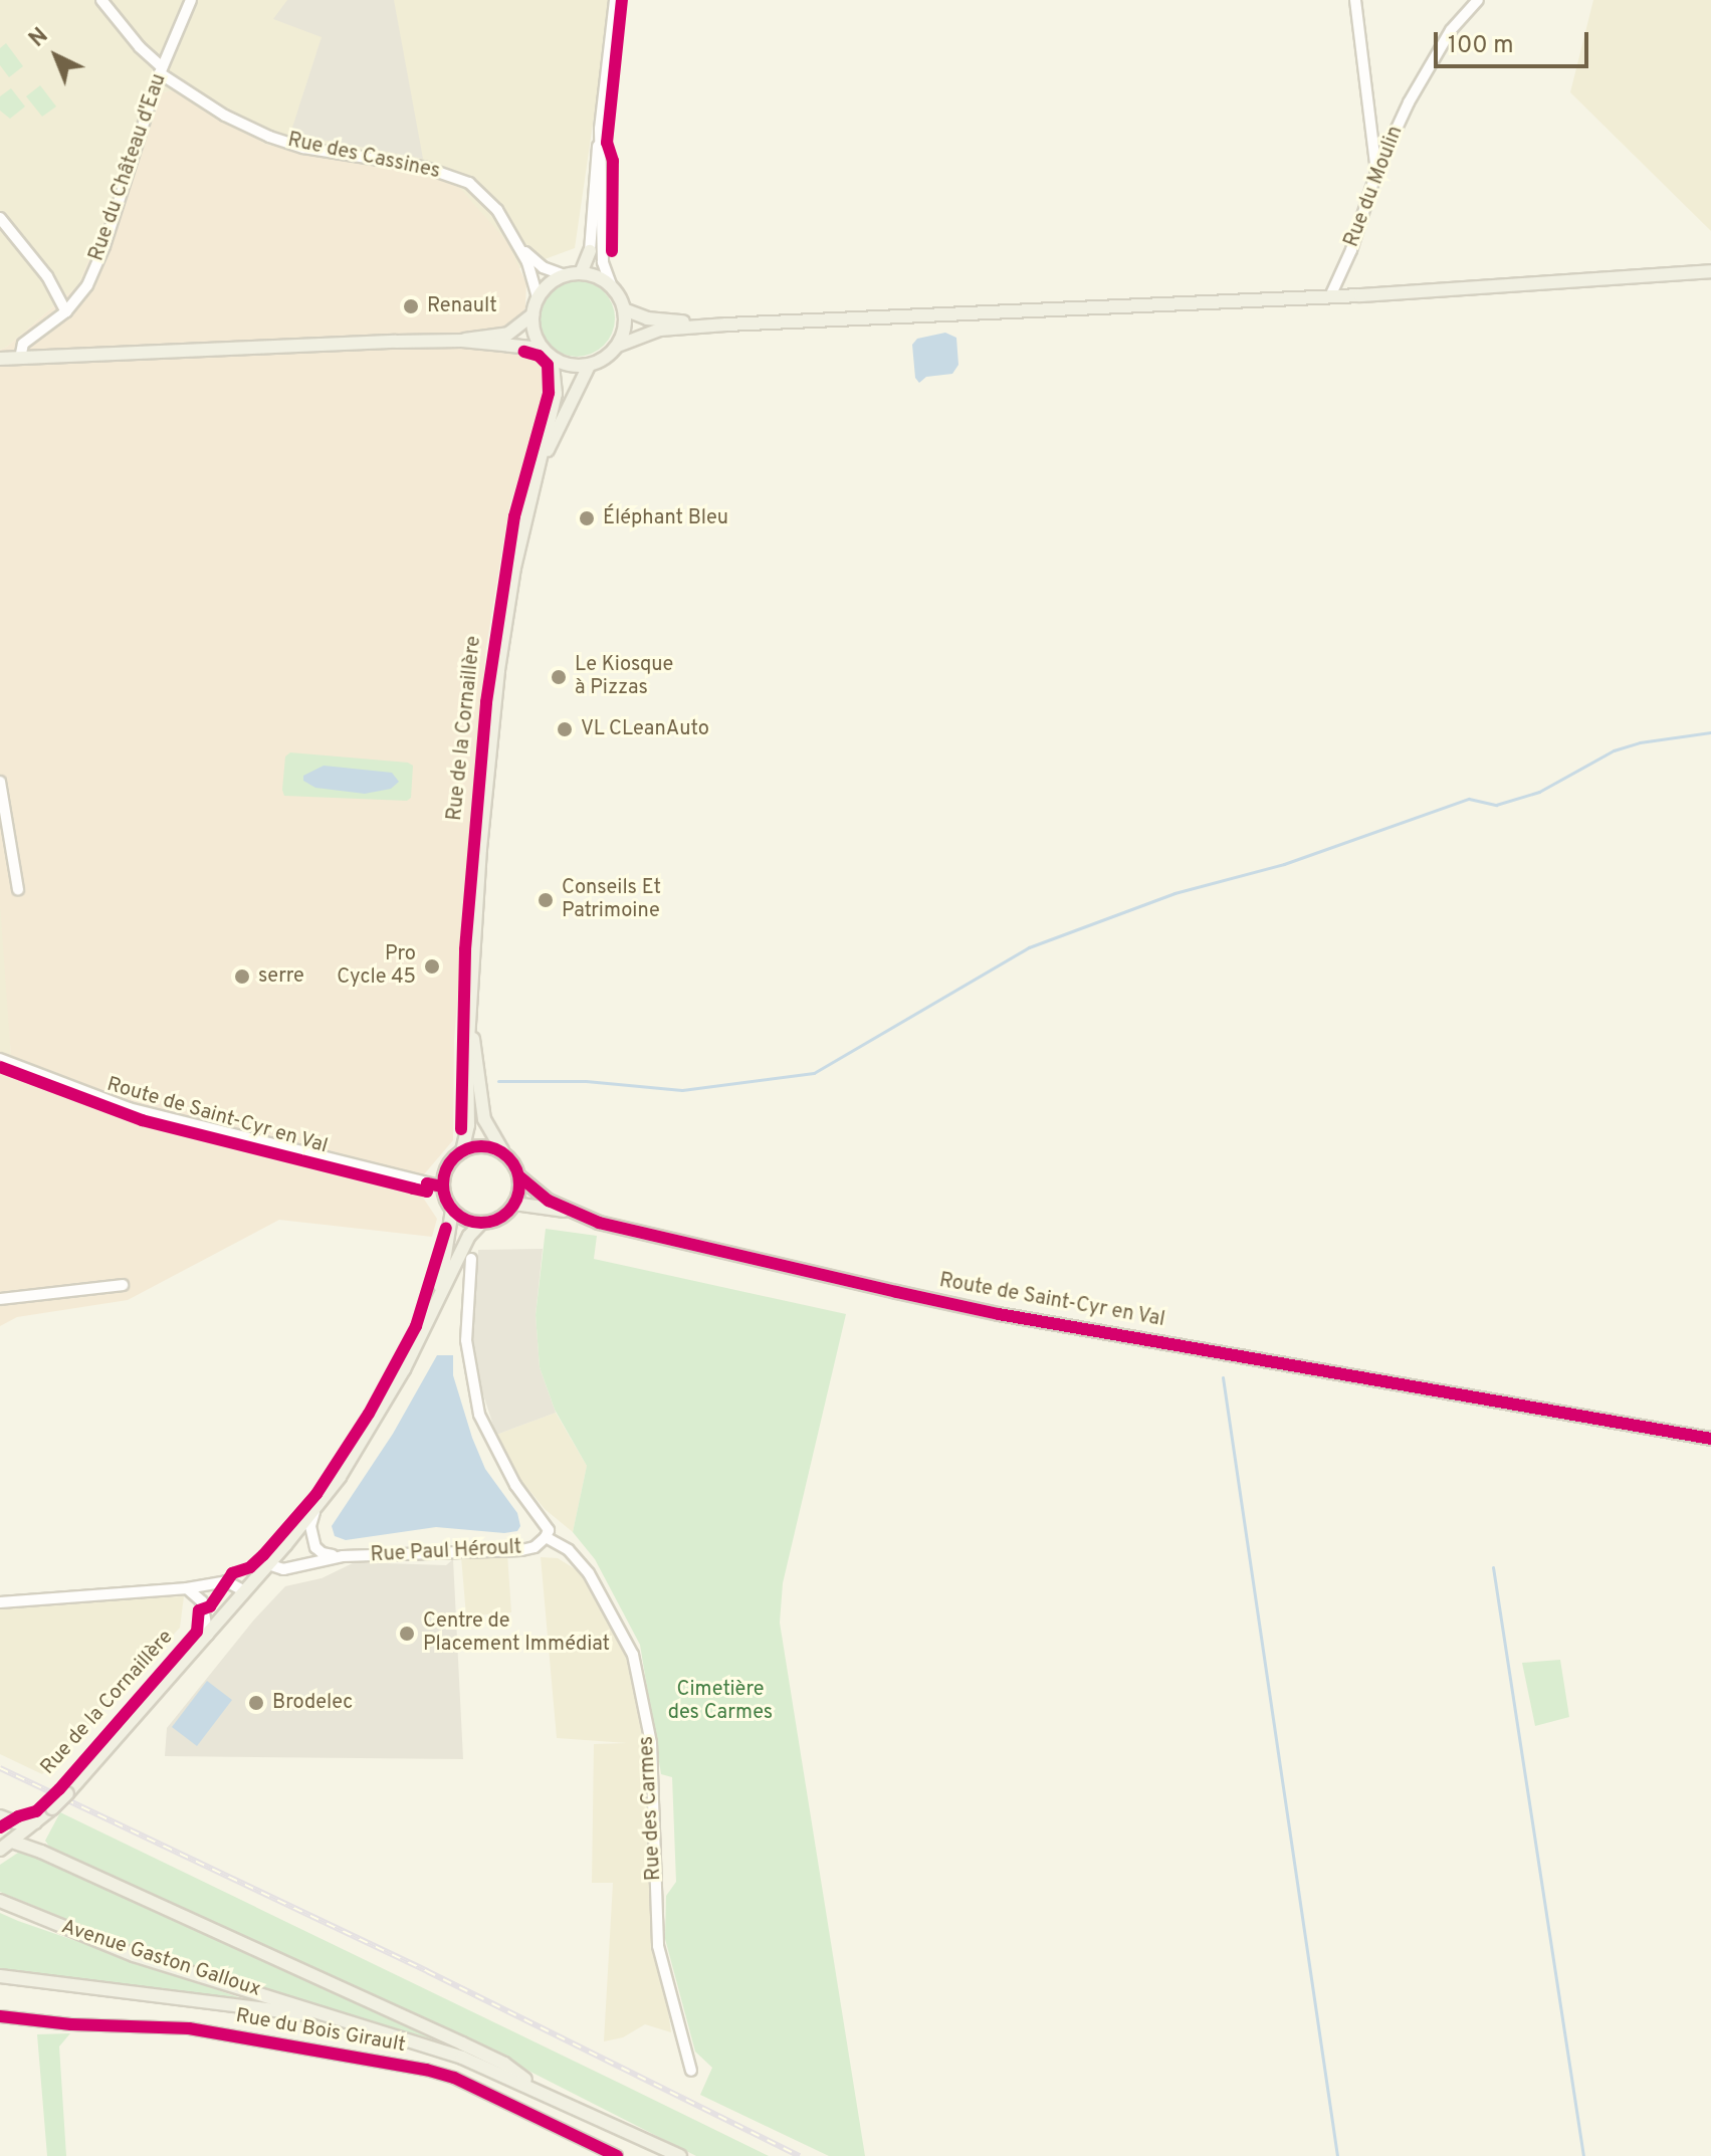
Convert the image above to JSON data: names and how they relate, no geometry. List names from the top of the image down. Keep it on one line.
{"streets":{"main road":["Rue de la Cornaillère","Route de Saint-Cyr en Val","Avenue Gaston Galloux"],"street":["Rue des Cassines","Rue du Château d'Eau","Rue du Moulin","Rue Paul Héroult","Rue des Carmes","Rue du Bois Girault"]},"crossings":[["Rue des Cassines","Rue du Château d'Eau"],["Rue des Cassines","Rue de la Cornaillère"],["Rue de la Cornaillère","Route de Saint-Cyr en Val"],["Rue de la Cornaillère","Rue Paul Héroult"],["Rue Paul Héroult","Rue des Carmes"]],"parks":["Cimetière des Carmes"],"places":["Renault","Éléphant Bleu","Le Kiosque à Pizzas","VL CLeanAuto","Conseils Et Patrimoine","Pro Cycle 45","serre","Centre de Placement Immédiat","Brodelec"],"scale_bar":"100 m","north":"top left"}
